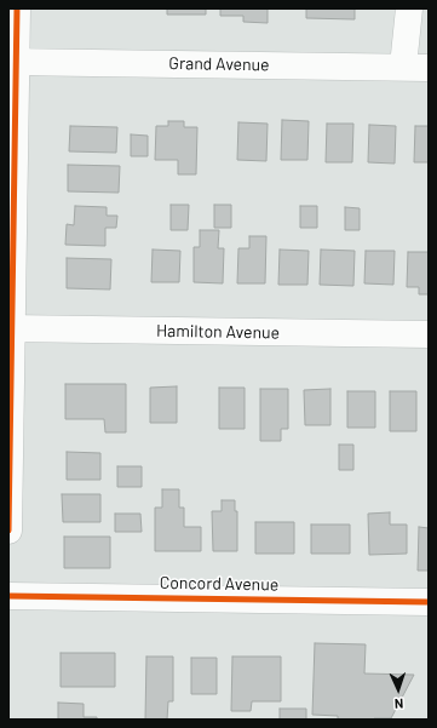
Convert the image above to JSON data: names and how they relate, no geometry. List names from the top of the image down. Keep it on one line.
{"streets":{"street":["Grand Avenue","Hamilton Avenue","Concord Avenue"]},"north":"bottom"}
